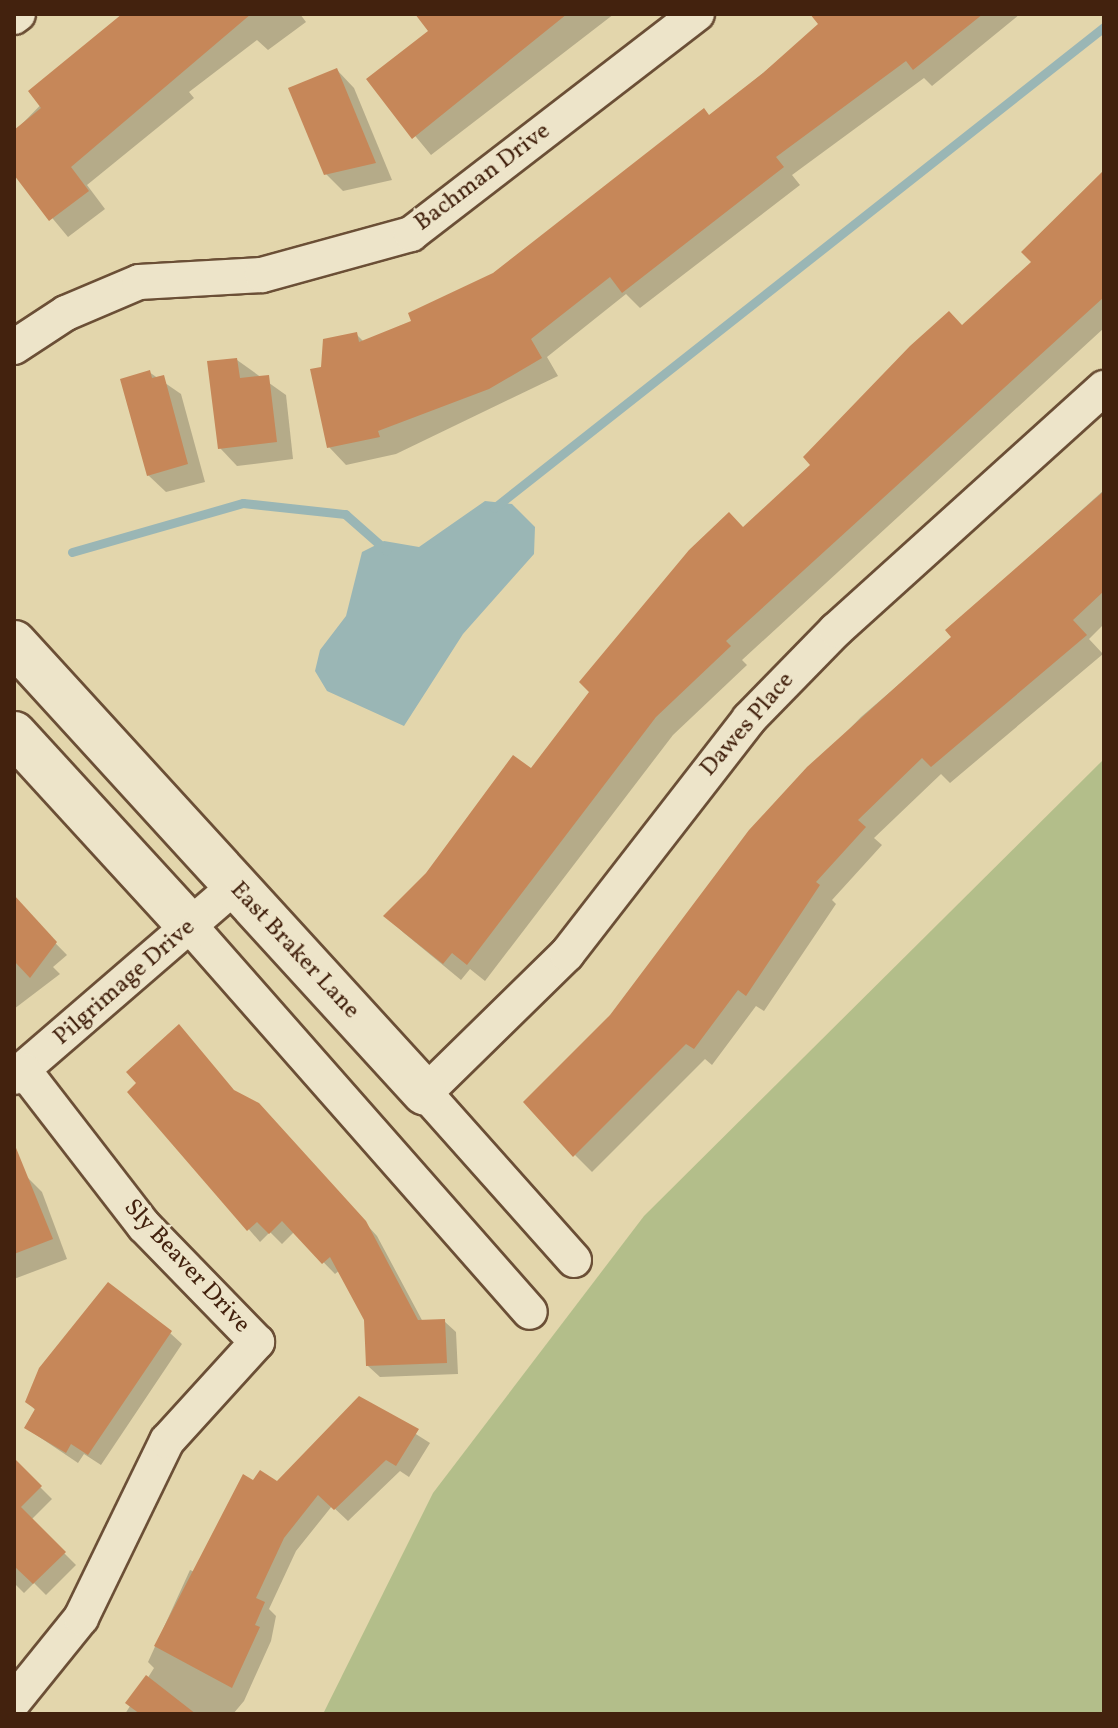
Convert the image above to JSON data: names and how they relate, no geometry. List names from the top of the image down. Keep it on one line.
{"streets":{"street":["Bachman Drive","Dawes Place","East Braker Lane","Pilgrimage Drive","Sly Beaver Drive"]},"crossings":[["Dawes Place","East Braker Lane"],["East Braker Lane","Pilgrimage Drive"],["Pilgrimage Drive","Sly Beaver Drive"]]}
